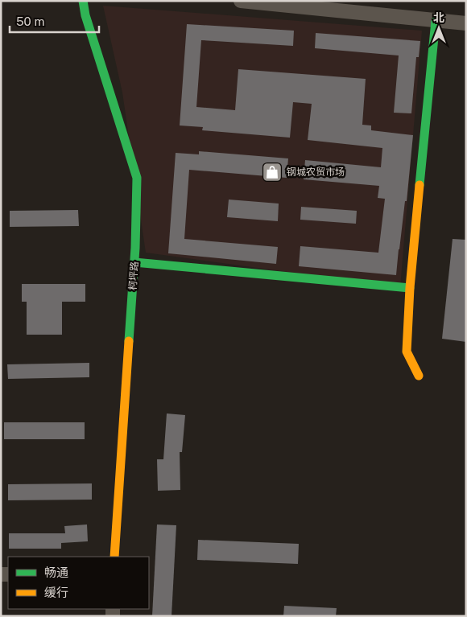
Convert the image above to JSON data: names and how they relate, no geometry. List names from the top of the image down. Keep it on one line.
{"streets":{"street":["柯坪路"]},"places":{"shop":["钢城农贸市场"]},"legend":["畅通","缓行"],"scale_bar":"50 m","north":"top"}
